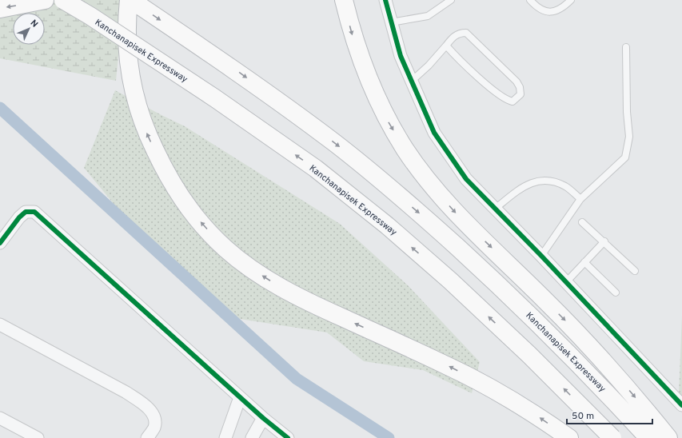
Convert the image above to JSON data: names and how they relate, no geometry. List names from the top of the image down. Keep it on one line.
{"streets":{"highway":["Kanchanapisek Expressway"]},"scale_bar":"50 m","north":"top right"}
